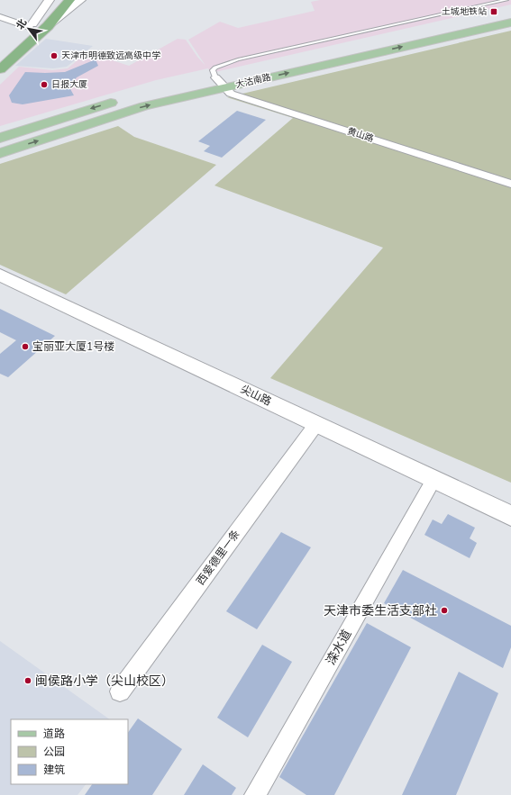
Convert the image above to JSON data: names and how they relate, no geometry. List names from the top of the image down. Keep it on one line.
{"streets":{"main road":["大沽南路","尖山路"],"street":["黄山路","西爱德里一条","滦水道"]},"crossings":[["大沽南路","黄山路"],["尖山路","西爱德里一条"],["尖山路","滦水道"]],"places":{"transit":["土城地铁站"],"other":["天津市明德致远高级中学","日报大厦","宝丽亚大厦1号楼","天津市委生活支部社","闽侯路小学（尖山校区）"]},"legend":["道路","公园","建筑"],"north":"top left"}
